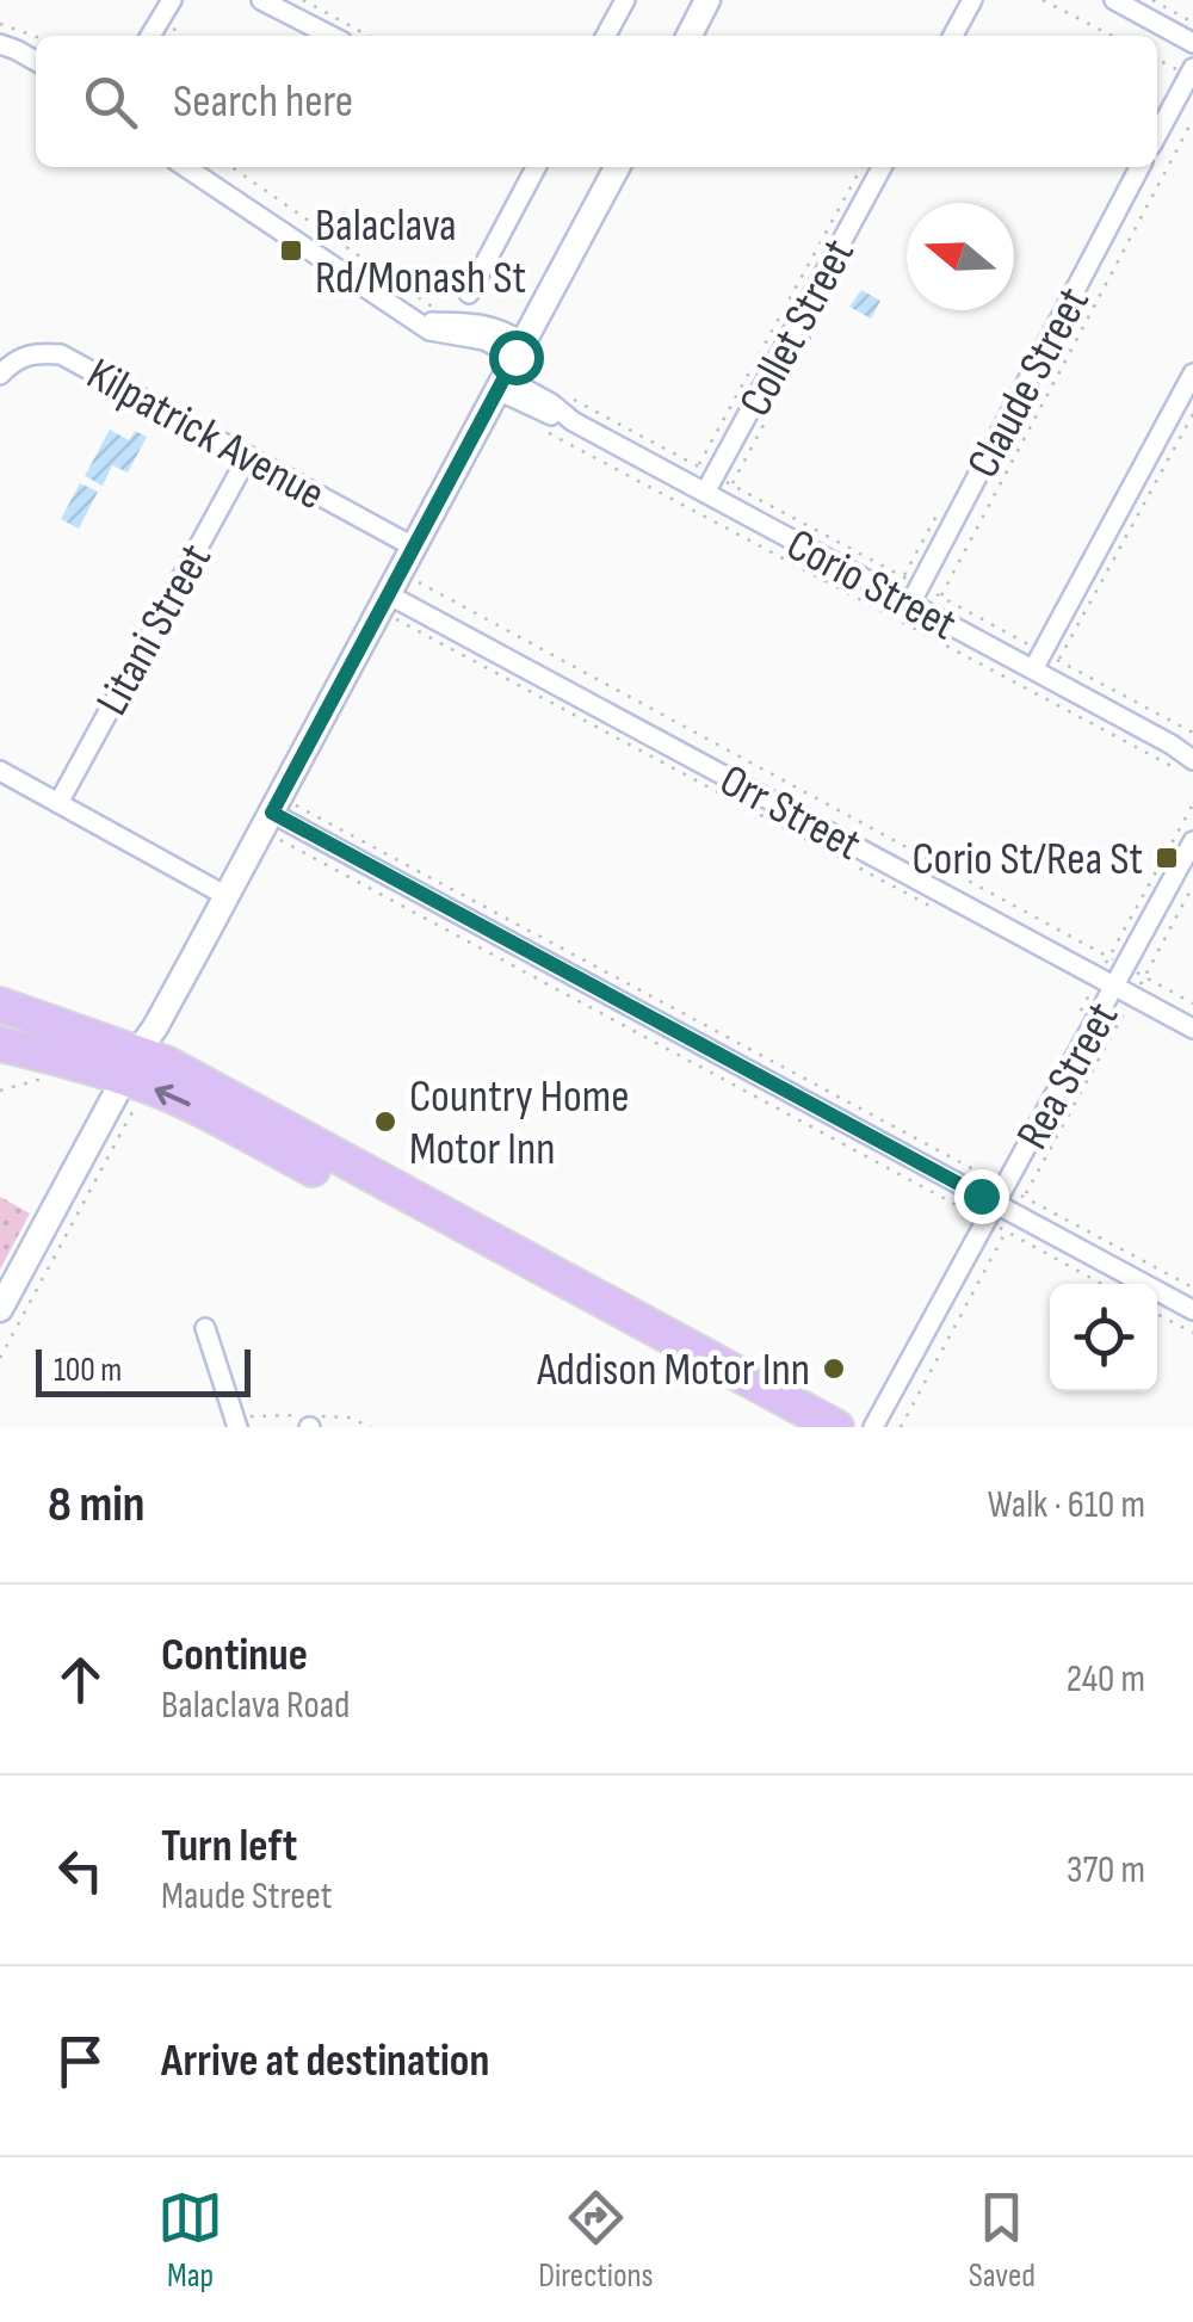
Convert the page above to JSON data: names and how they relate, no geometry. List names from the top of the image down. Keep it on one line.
{"streets":{"street":["Collet Street","Claude Street","Kilpatrick Avenue","Corio Street","Litani Street","Orr Street","Rea Street"]},"crossings":[["Collet Street","Corio Street"],["Claude Street","Corio Street"],["Kilpatrick Avenue","Litani Street"],["Orr Street","Rea Street"]],"places":{"transit":["Balaclava Rd/Monash St","Corio St/Rea St"],"other":["Country Home Motor Inn","Addison Motor Inn"]},"scale_bar":"100 m","north":"left","page":{"search":"Search here","scale":"100 m","heading":["8 min","Walk · 610 m"],"list":[["Continue","Balaclava Road","240 m"],["Turn left","Maude Street","370 m"],"Arrive at destination"],"nav":["Map","Directions","Saved"]}}
